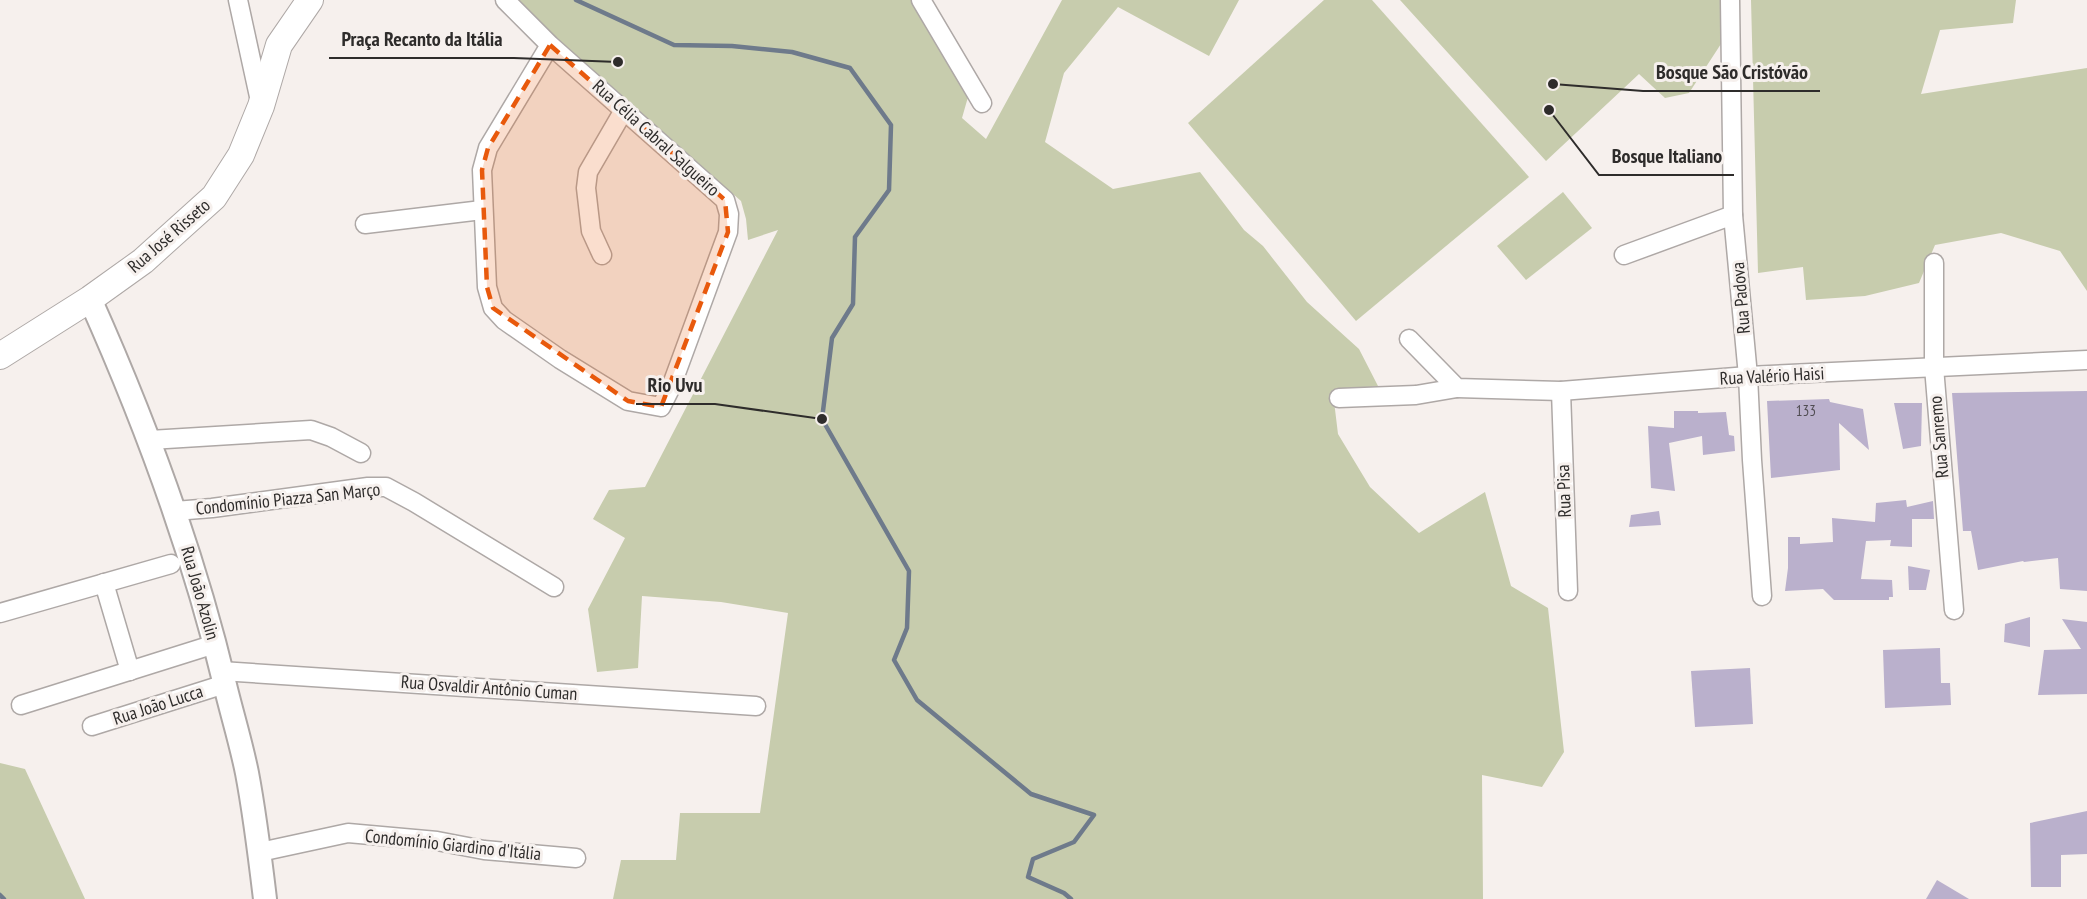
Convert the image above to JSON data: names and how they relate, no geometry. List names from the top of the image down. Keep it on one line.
{"streets":{"main road":["Rua José Risseto"],"street":["Rua Célia Cabral Salgueiro","Rua Padova","Rua Valério Haisi","Rua Sanremo","Rua Pisa","Condomínio Piazza San Março","Rua João Azolin","Rua Osvaldir Antônio Cuman","Rua João Lucca","Condomínio Giardino d'Itália"]},"crossings":[["Rua José Risseto","Rua João Azolin"],["Rua Padova","Rua Valério Haisi"],["Rua Valério Haisi","Rua Sanremo"],["Rua Valério Haisi","Rua Pisa"],["Condomínio Piazza San Março","Rua João Azolin"],["Rua João Azolin","Rua Osvaldir Antônio Cuman"],["Rua João Azolin","Rua João Lucca"],["Rua João Azolin","Condomínio Giardino d'Itália"],["Rua Osvaldir Antônio Cuman","Rua João Lucca"]],"places":["Praça Recanto da Itália","Bosque São Cristóvão","Bosque Italiano","Rio Uvu"],"house_numbers":["133"]}
